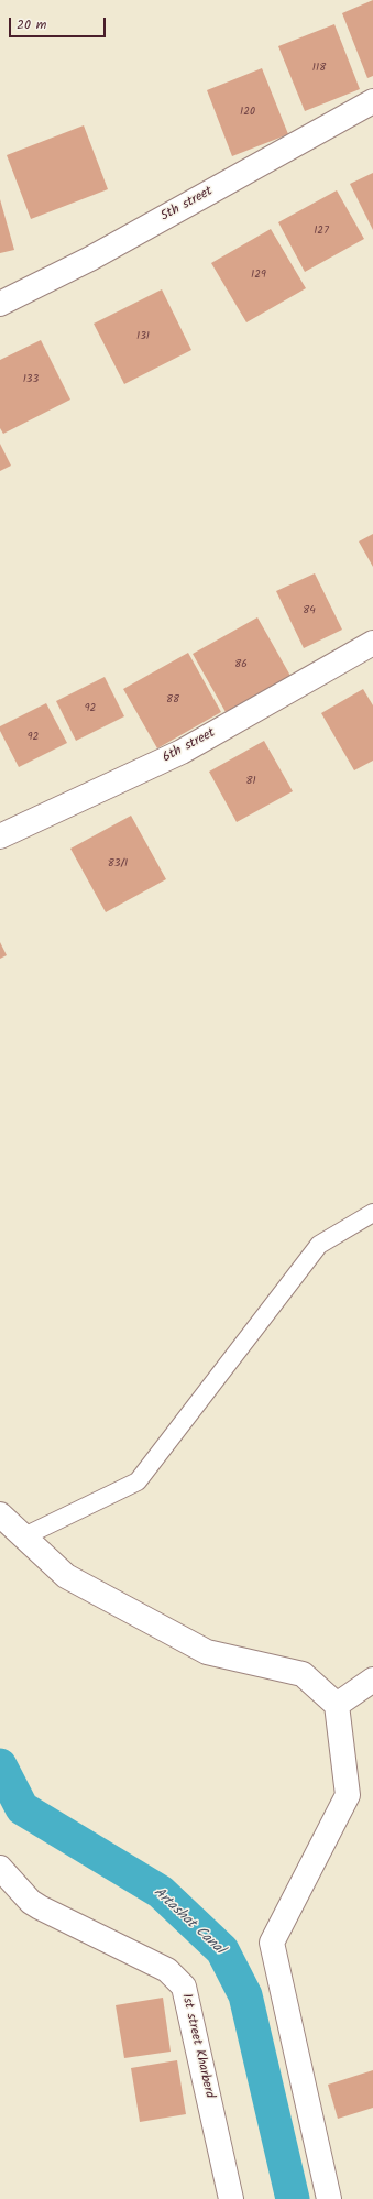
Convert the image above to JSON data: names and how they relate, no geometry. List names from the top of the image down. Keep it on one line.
{"streets":{"street":["5th street","6th street","1st street Kharberd"]},"water":["Artashat Canal"],"house_numbers":["118","120","127","129","131","133","84","86","88","92","92","81","83/1"],"scale_bar":"20 m"}
